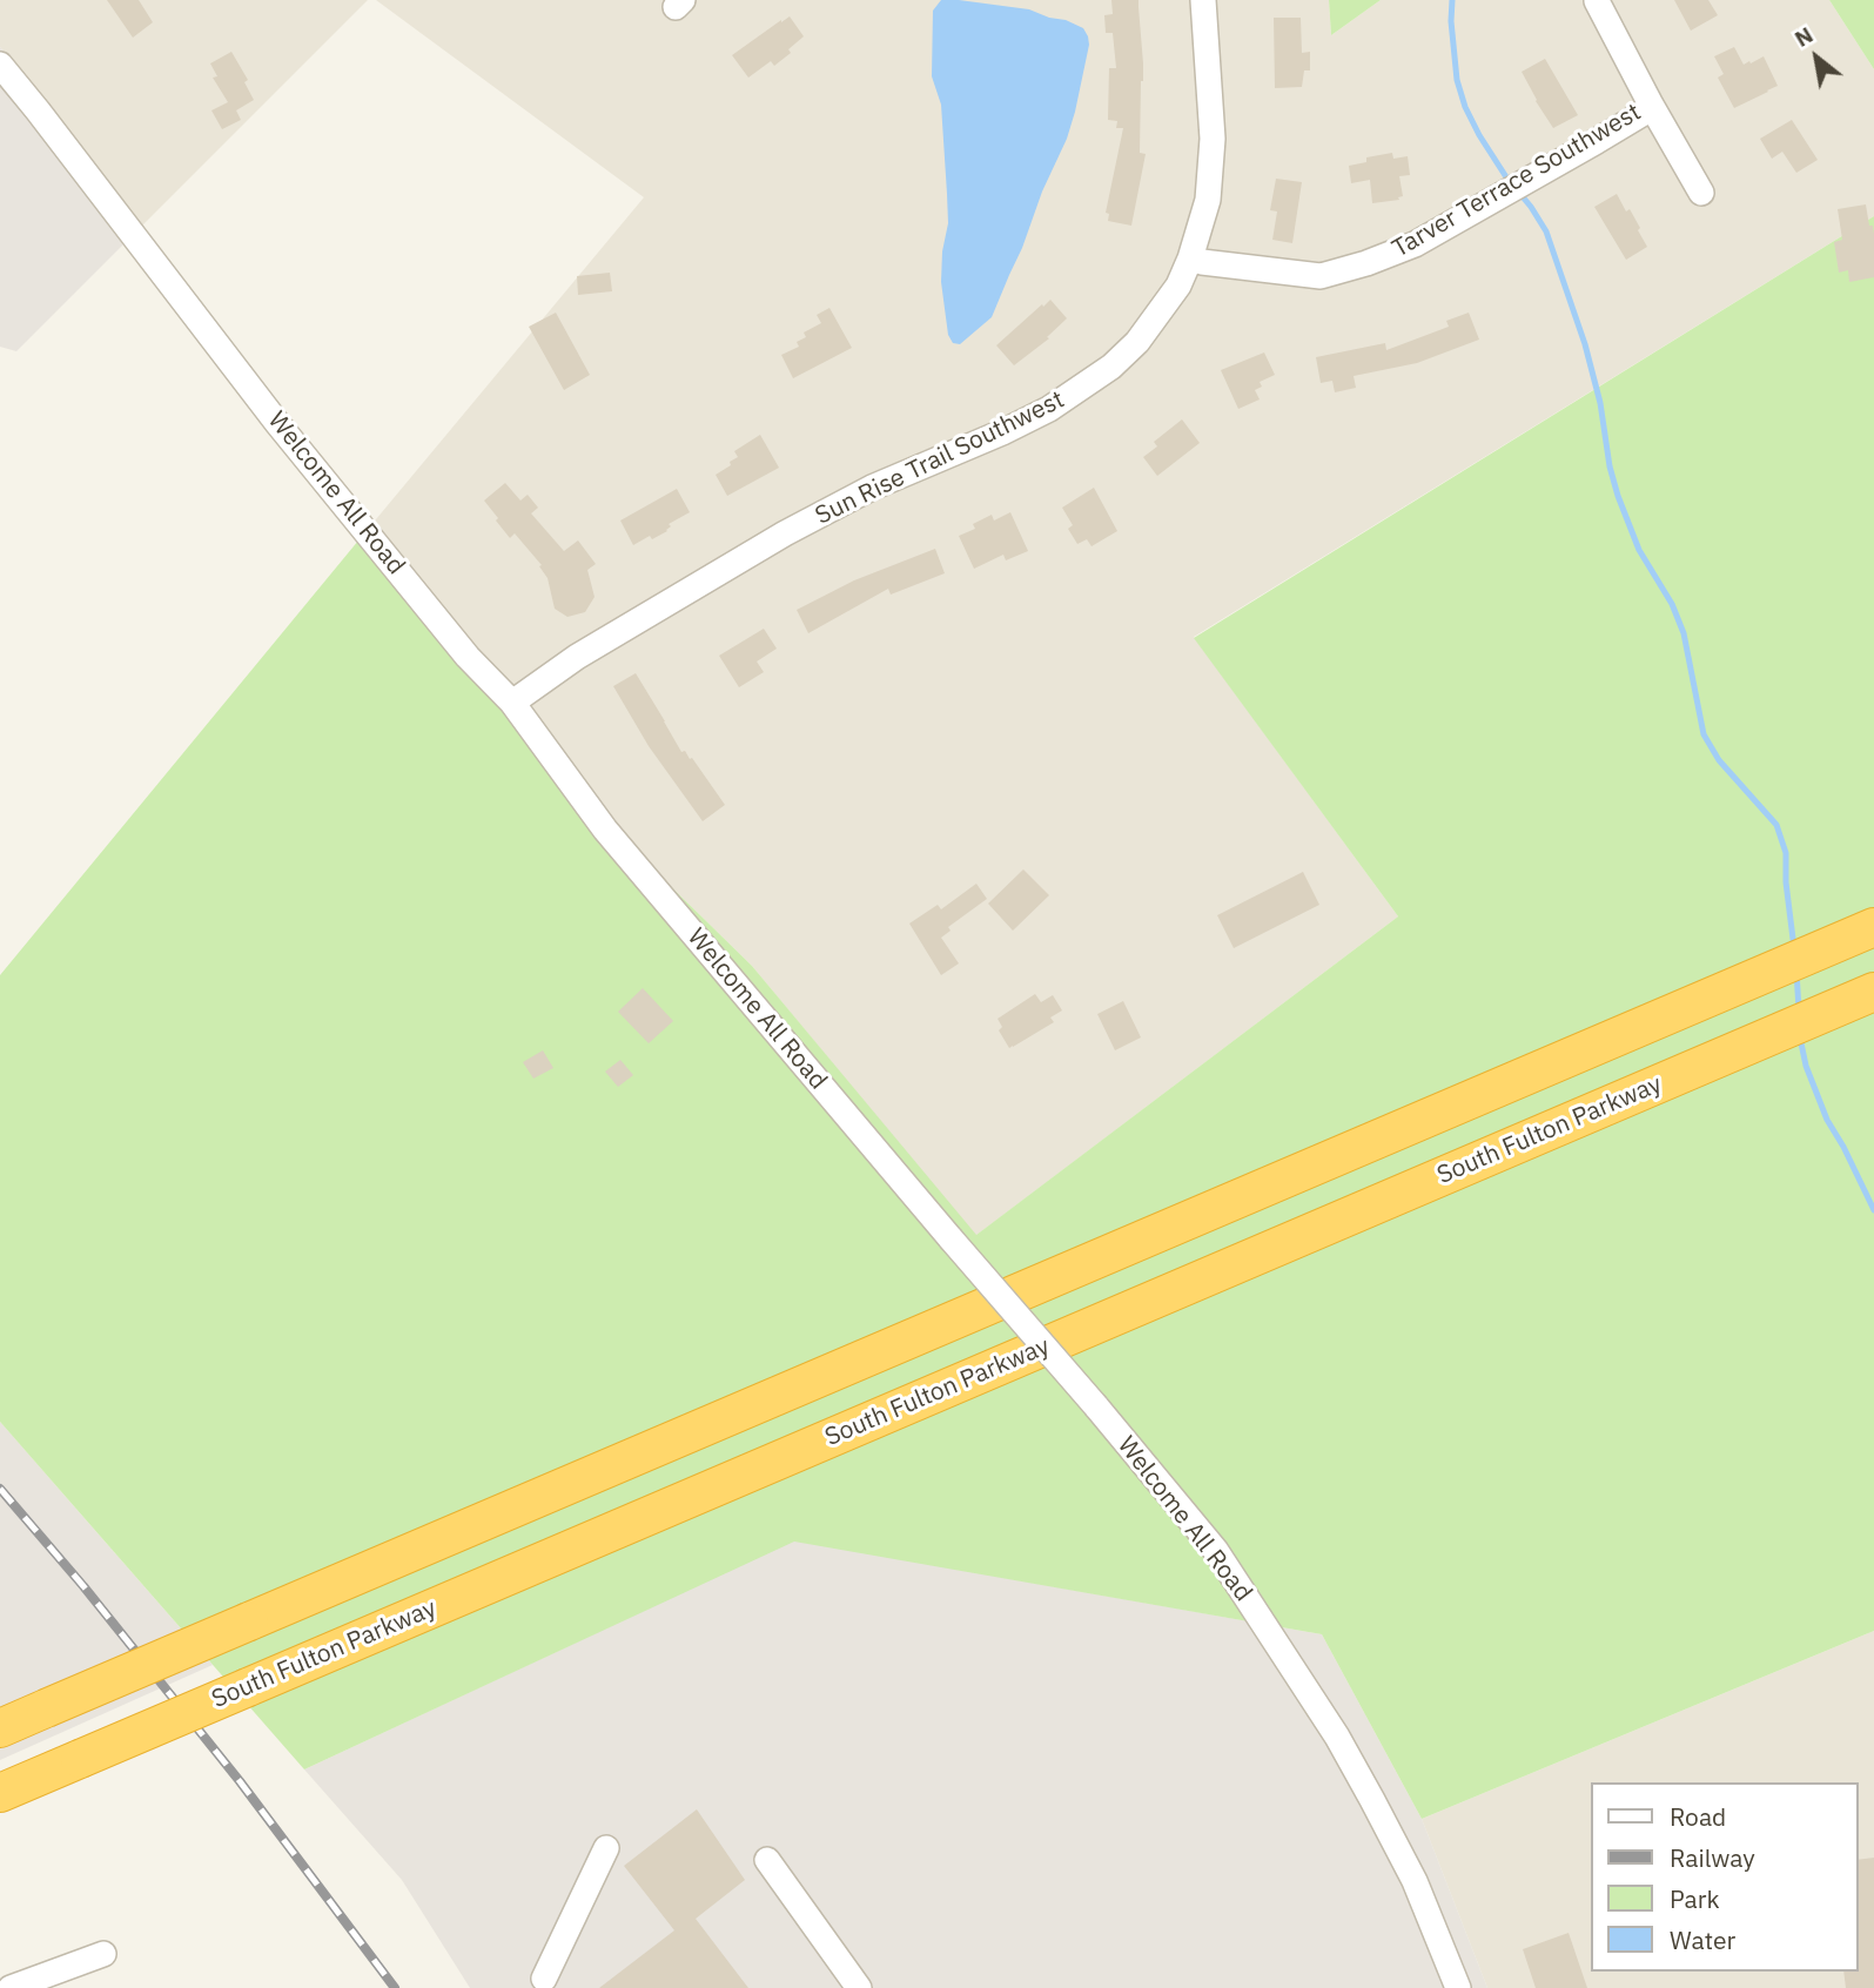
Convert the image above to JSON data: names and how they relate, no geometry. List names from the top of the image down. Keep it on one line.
{"streets":{"highway":["South Fulton Parkway"],"street":["Tarver Terrace Southwest","Sun Rise Trail Southwest","Welcome All Road"]},"crossings":[["Tarver Terrace Southwest","Sun Rise Trail Southwest"],["Sun Rise Trail Southwest","Welcome All Road"]],"legend":["Road","Railway","Park","Water"],"north":"top left"}
